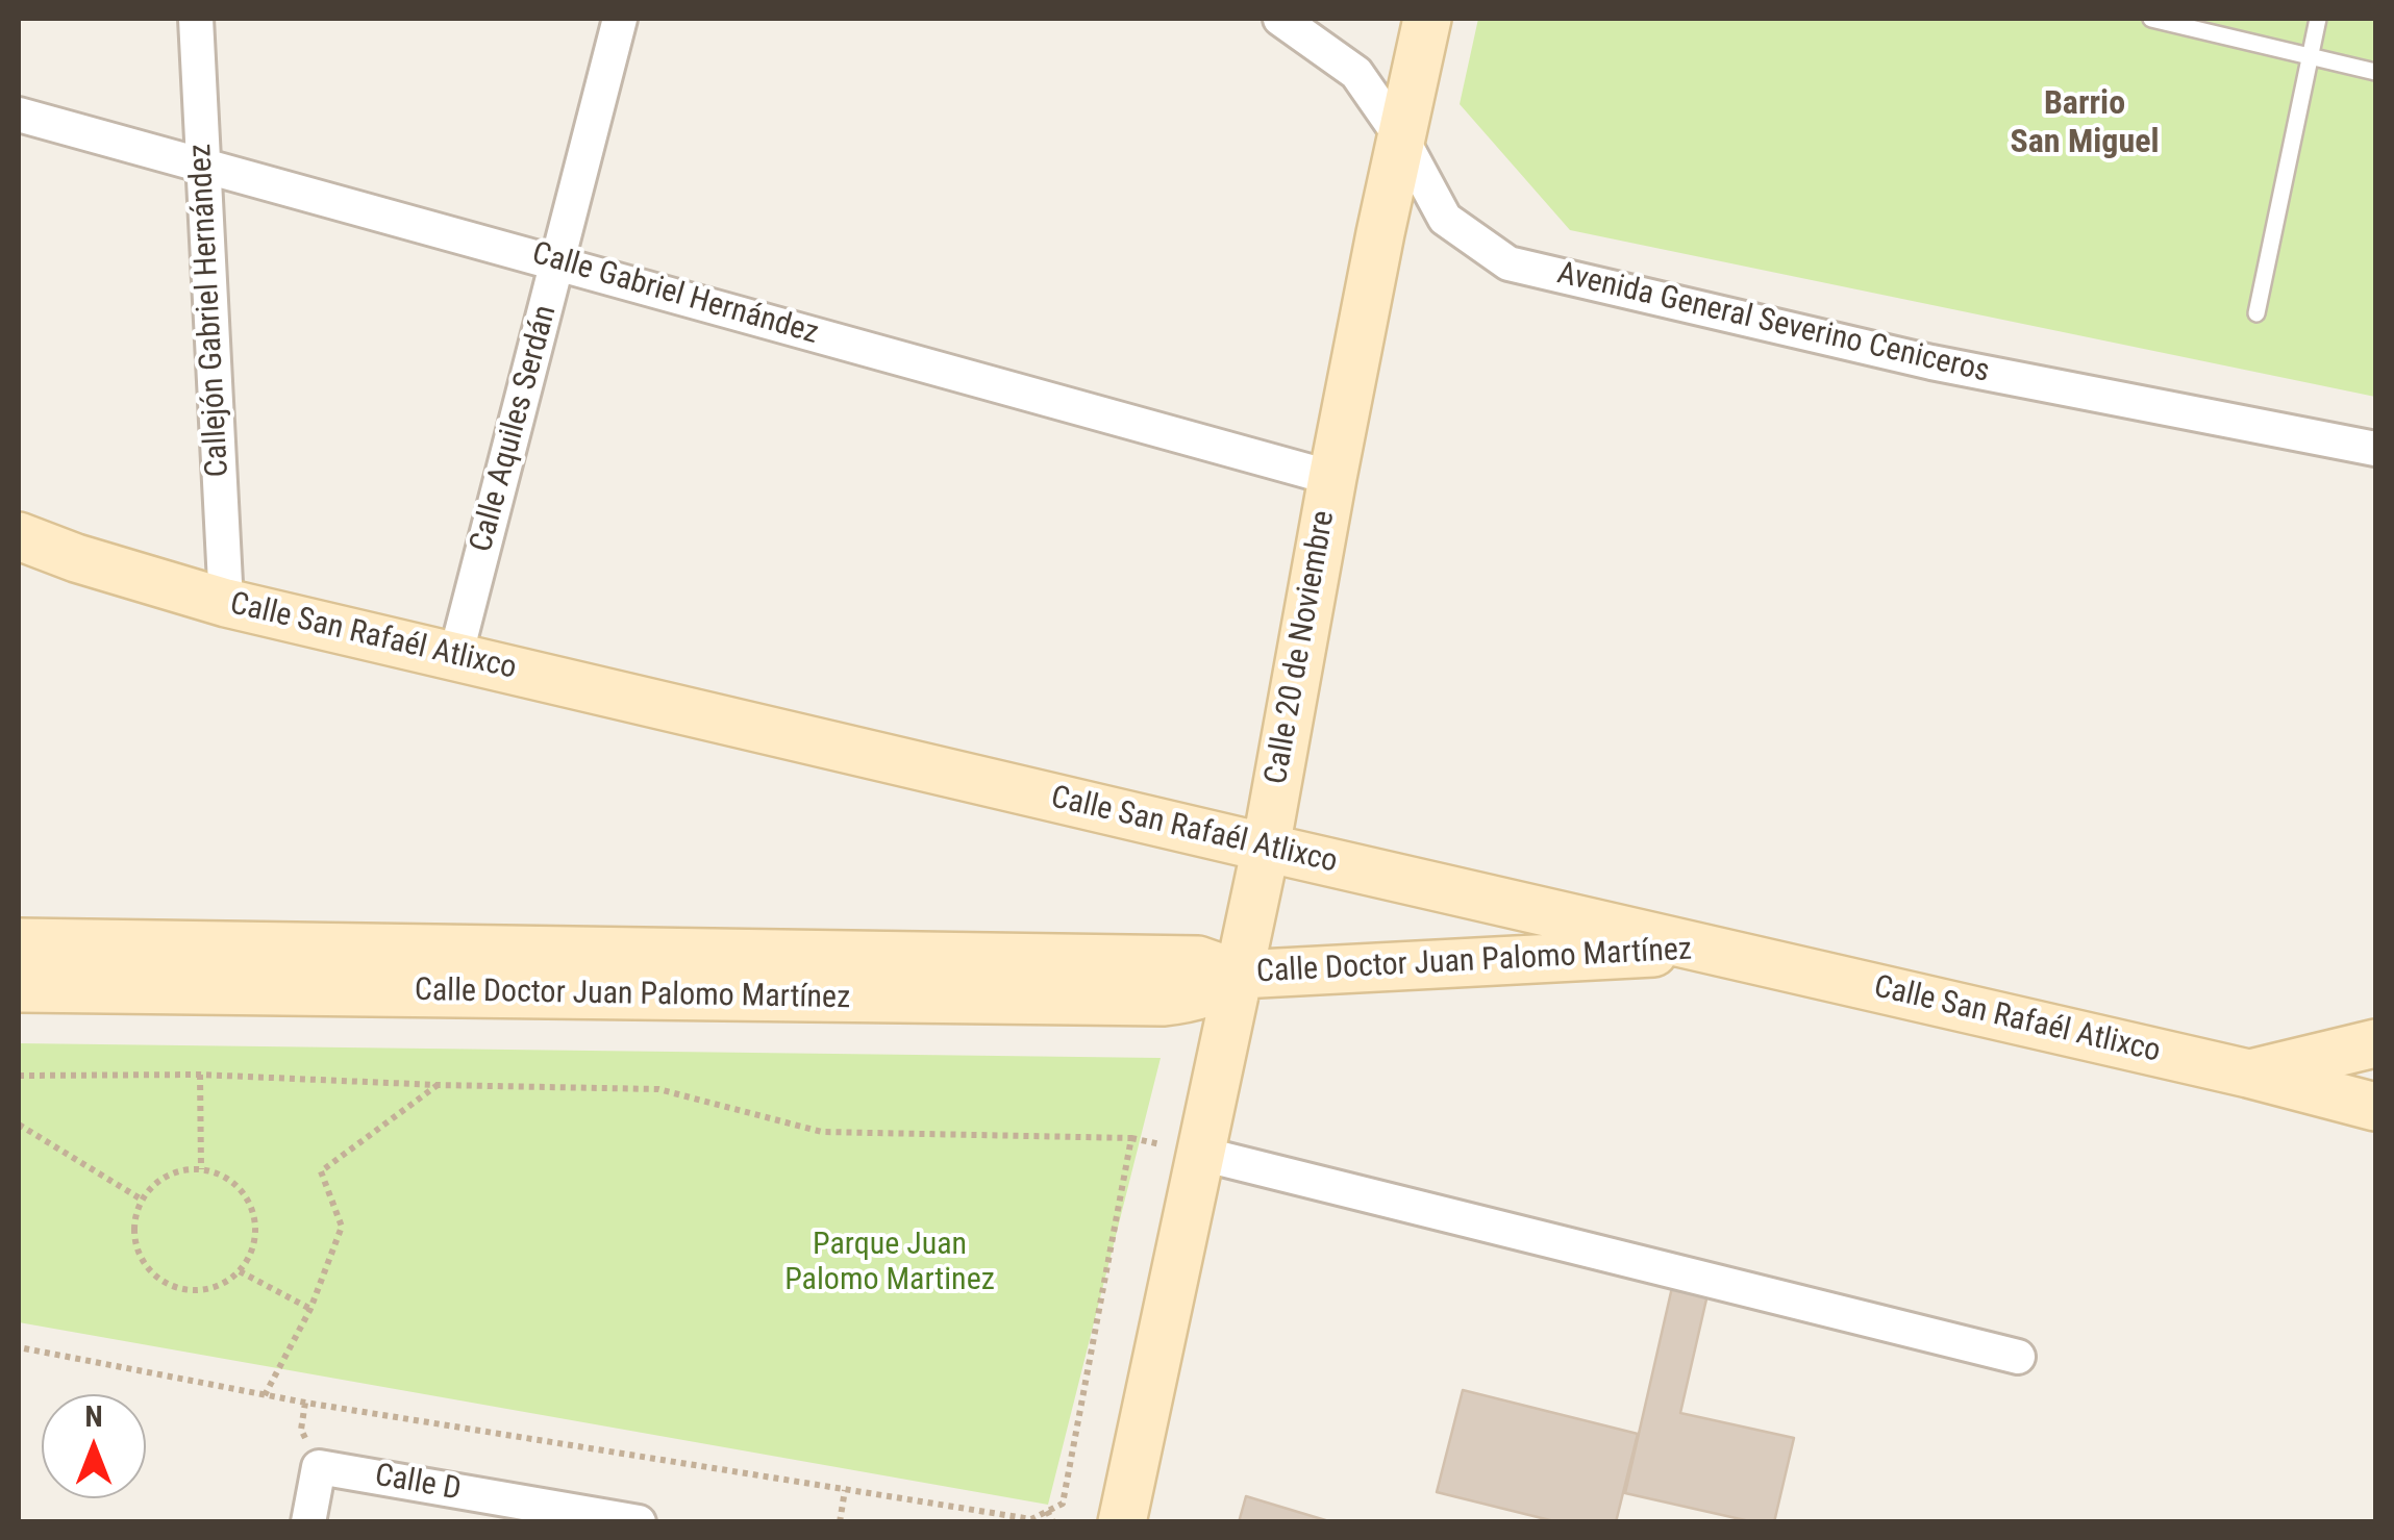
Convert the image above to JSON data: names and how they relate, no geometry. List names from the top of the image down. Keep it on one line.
{"streets":{"street":["Calle Gabriel Hernández","Callejón Gabriel Hernández","Avenida General Severino Ceniceros","Calle Aquiles Serdán","Calle San Rafaél Atlixco","Calle 20 de Noviembre","Calle Doctor Juan Palomo Martínez","Calle D"]},"crossings":[["Calle Gabriel Hernández","Callejón Gabriel Hernández"],["Calle Gabriel Hernández","Calle Aquiles Serdán"],["Calle Gabriel Hernández","Calle 20 de Noviembre"],["Callejón Gabriel Hernández","Calle San Rafaél Atlixco"],["Avenida General Severino Ceniceros","Calle 20 de Noviembre"],["Calle Aquiles Serdán","Calle San Rafaél Atlixco"],["Calle San Rafaél Atlixco","Calle 20 de Noviembre"],["Calle San Rafaél Atlixco","Calle Doctor Juan Palomo Martínez"],["Calle 20 de Noviembre","Calle Doctor Juan Palomo Martínez"]],"districts":["Barrio San Miguel"],"parks":["Parque Juan Palomo Martinez"],"north":"top"}
